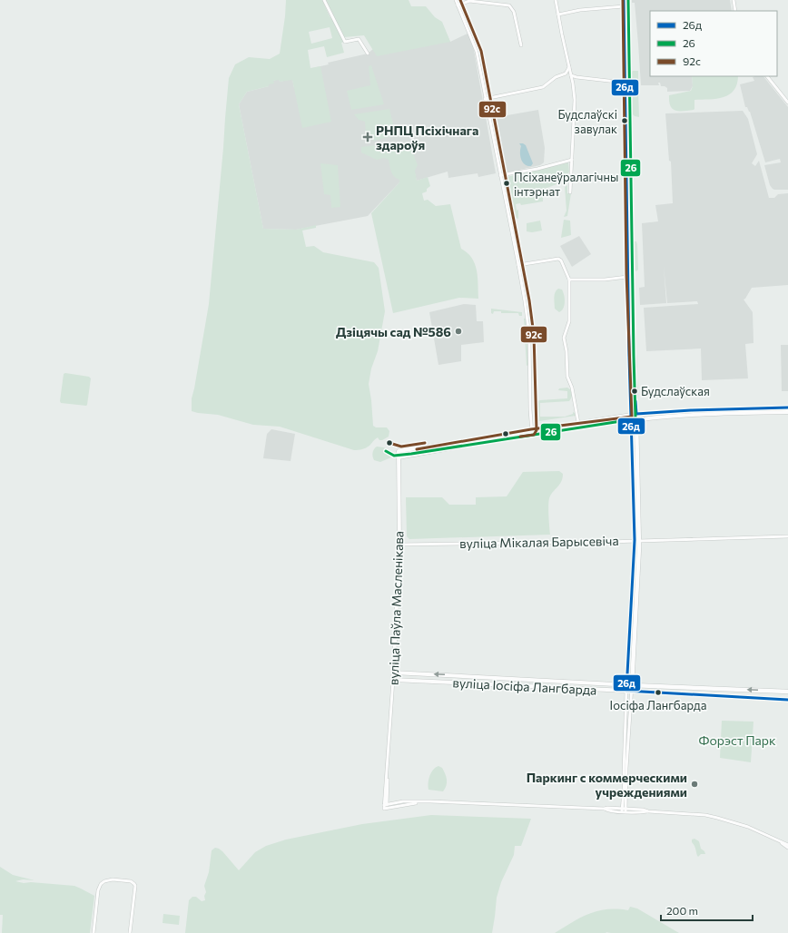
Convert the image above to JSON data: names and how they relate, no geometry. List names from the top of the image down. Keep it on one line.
{"streets":{"main road":["вуліца Іосіфа Лангбарда"],"street":["вуліца Мікалая Барысевіча","вуліца Паўла Масленікава"]},"crossings":[["вуліца Мікалая Барысевіча","вуліца Паўла Масленікава"],["вуліца Паўла Масленікава","вуліца Іосіфа Лангбарда"]],"parks":["Форэст Парк"],"places":{"other":["Будслаўскі завулак","Псіханеўралагічны інтэрнат","Дзіцячы сад №586","Будслаўская","Іосіфа Лангбарда","Паркинг с коммерческими учреждениями"],"health":["РНПЦ Псіхічнага здароўя"]},"lines":["transit line 26д","transit line 26","transit line 92с"],"legend":["26д","26","92с"],"scale_bar":"200 m"}
